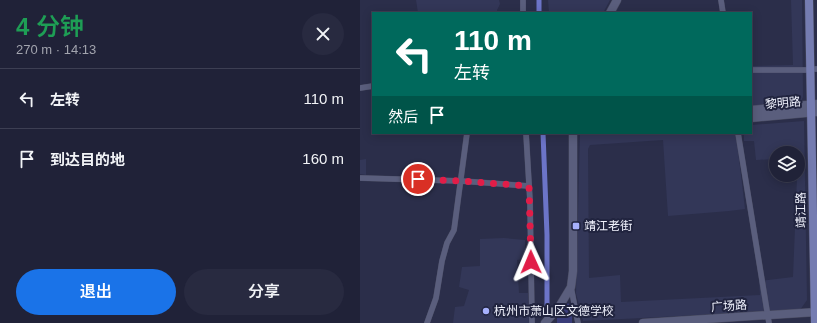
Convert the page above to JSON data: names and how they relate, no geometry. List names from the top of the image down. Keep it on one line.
{"streets":{"main road":["黎明路","靖江路","广场路"]},"crossings":[["黎明路","靖江路"],["靖江路","广场路"]],"places":{"transit":["靖江老街"],"other":["杭州市萧山区文德学校"]},"page":{"heading":["4 分钟","270 m · 14:13"],"turn":["110 m","左转"],"list":[{"name":"左转","value":"110 m"},{"name":"到达目的地","value":"160 m"}],"then":"然后","buttons":["退出","分享"]}}
